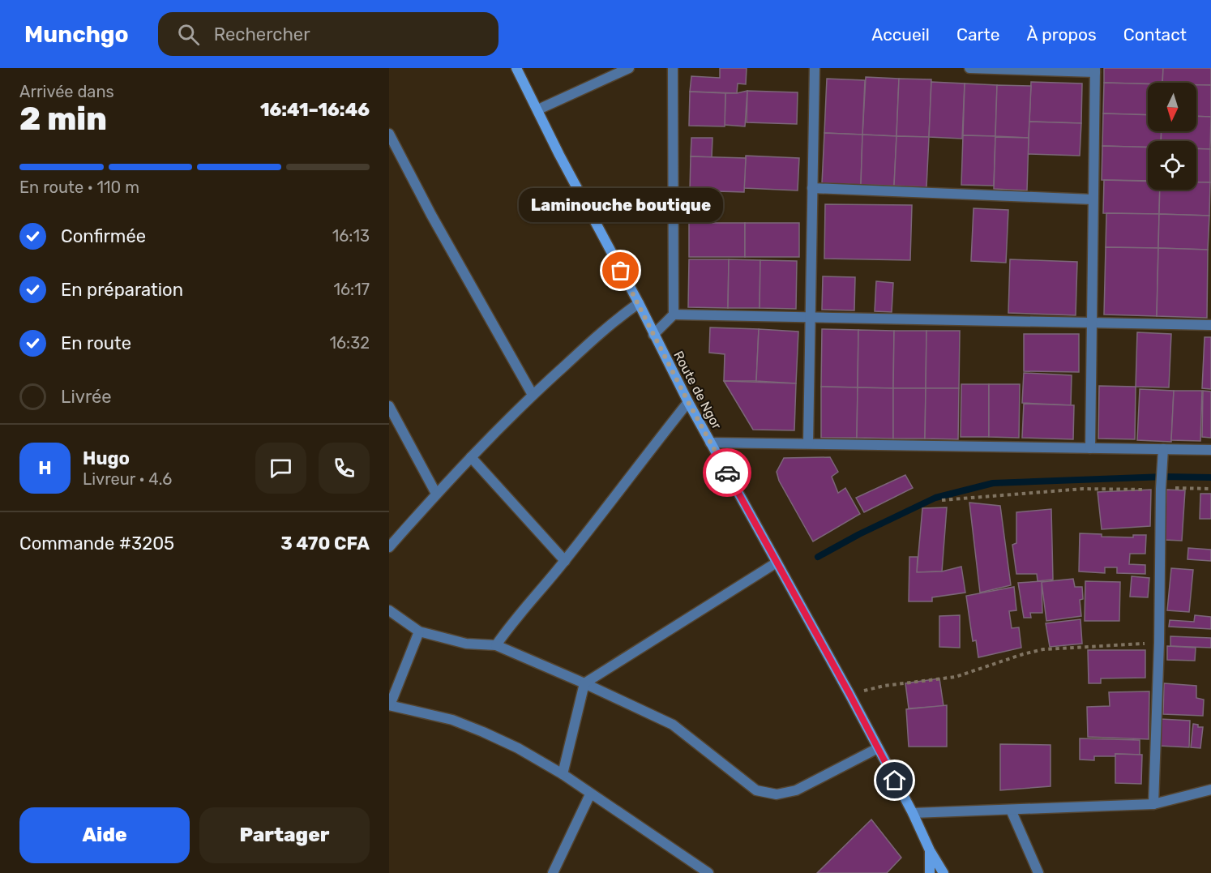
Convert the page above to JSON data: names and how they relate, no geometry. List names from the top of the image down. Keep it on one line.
{"streets":{"street":["Route de Ngor"]},"places":["Laminouche boutique"],"north":"bottom","page":{"header":"Munchgo","search":"Rechercher","nav":["Accueil","Carte","À propos","Contact"],"heading":["2 min","Arrivée dans","16:41–16:46"],"panel":["Hugo","Livreur · 4.6","Commande #3205","3 470 CFA"],"bar":"En route · 110 m","bubble":"Laminouche boutique","list":[["Confirmée","16:13"],["En préparation","16:17"],["En route","16:32"],"Livrée"],"round":"H","buttons":["Aide","Partager"]}}
